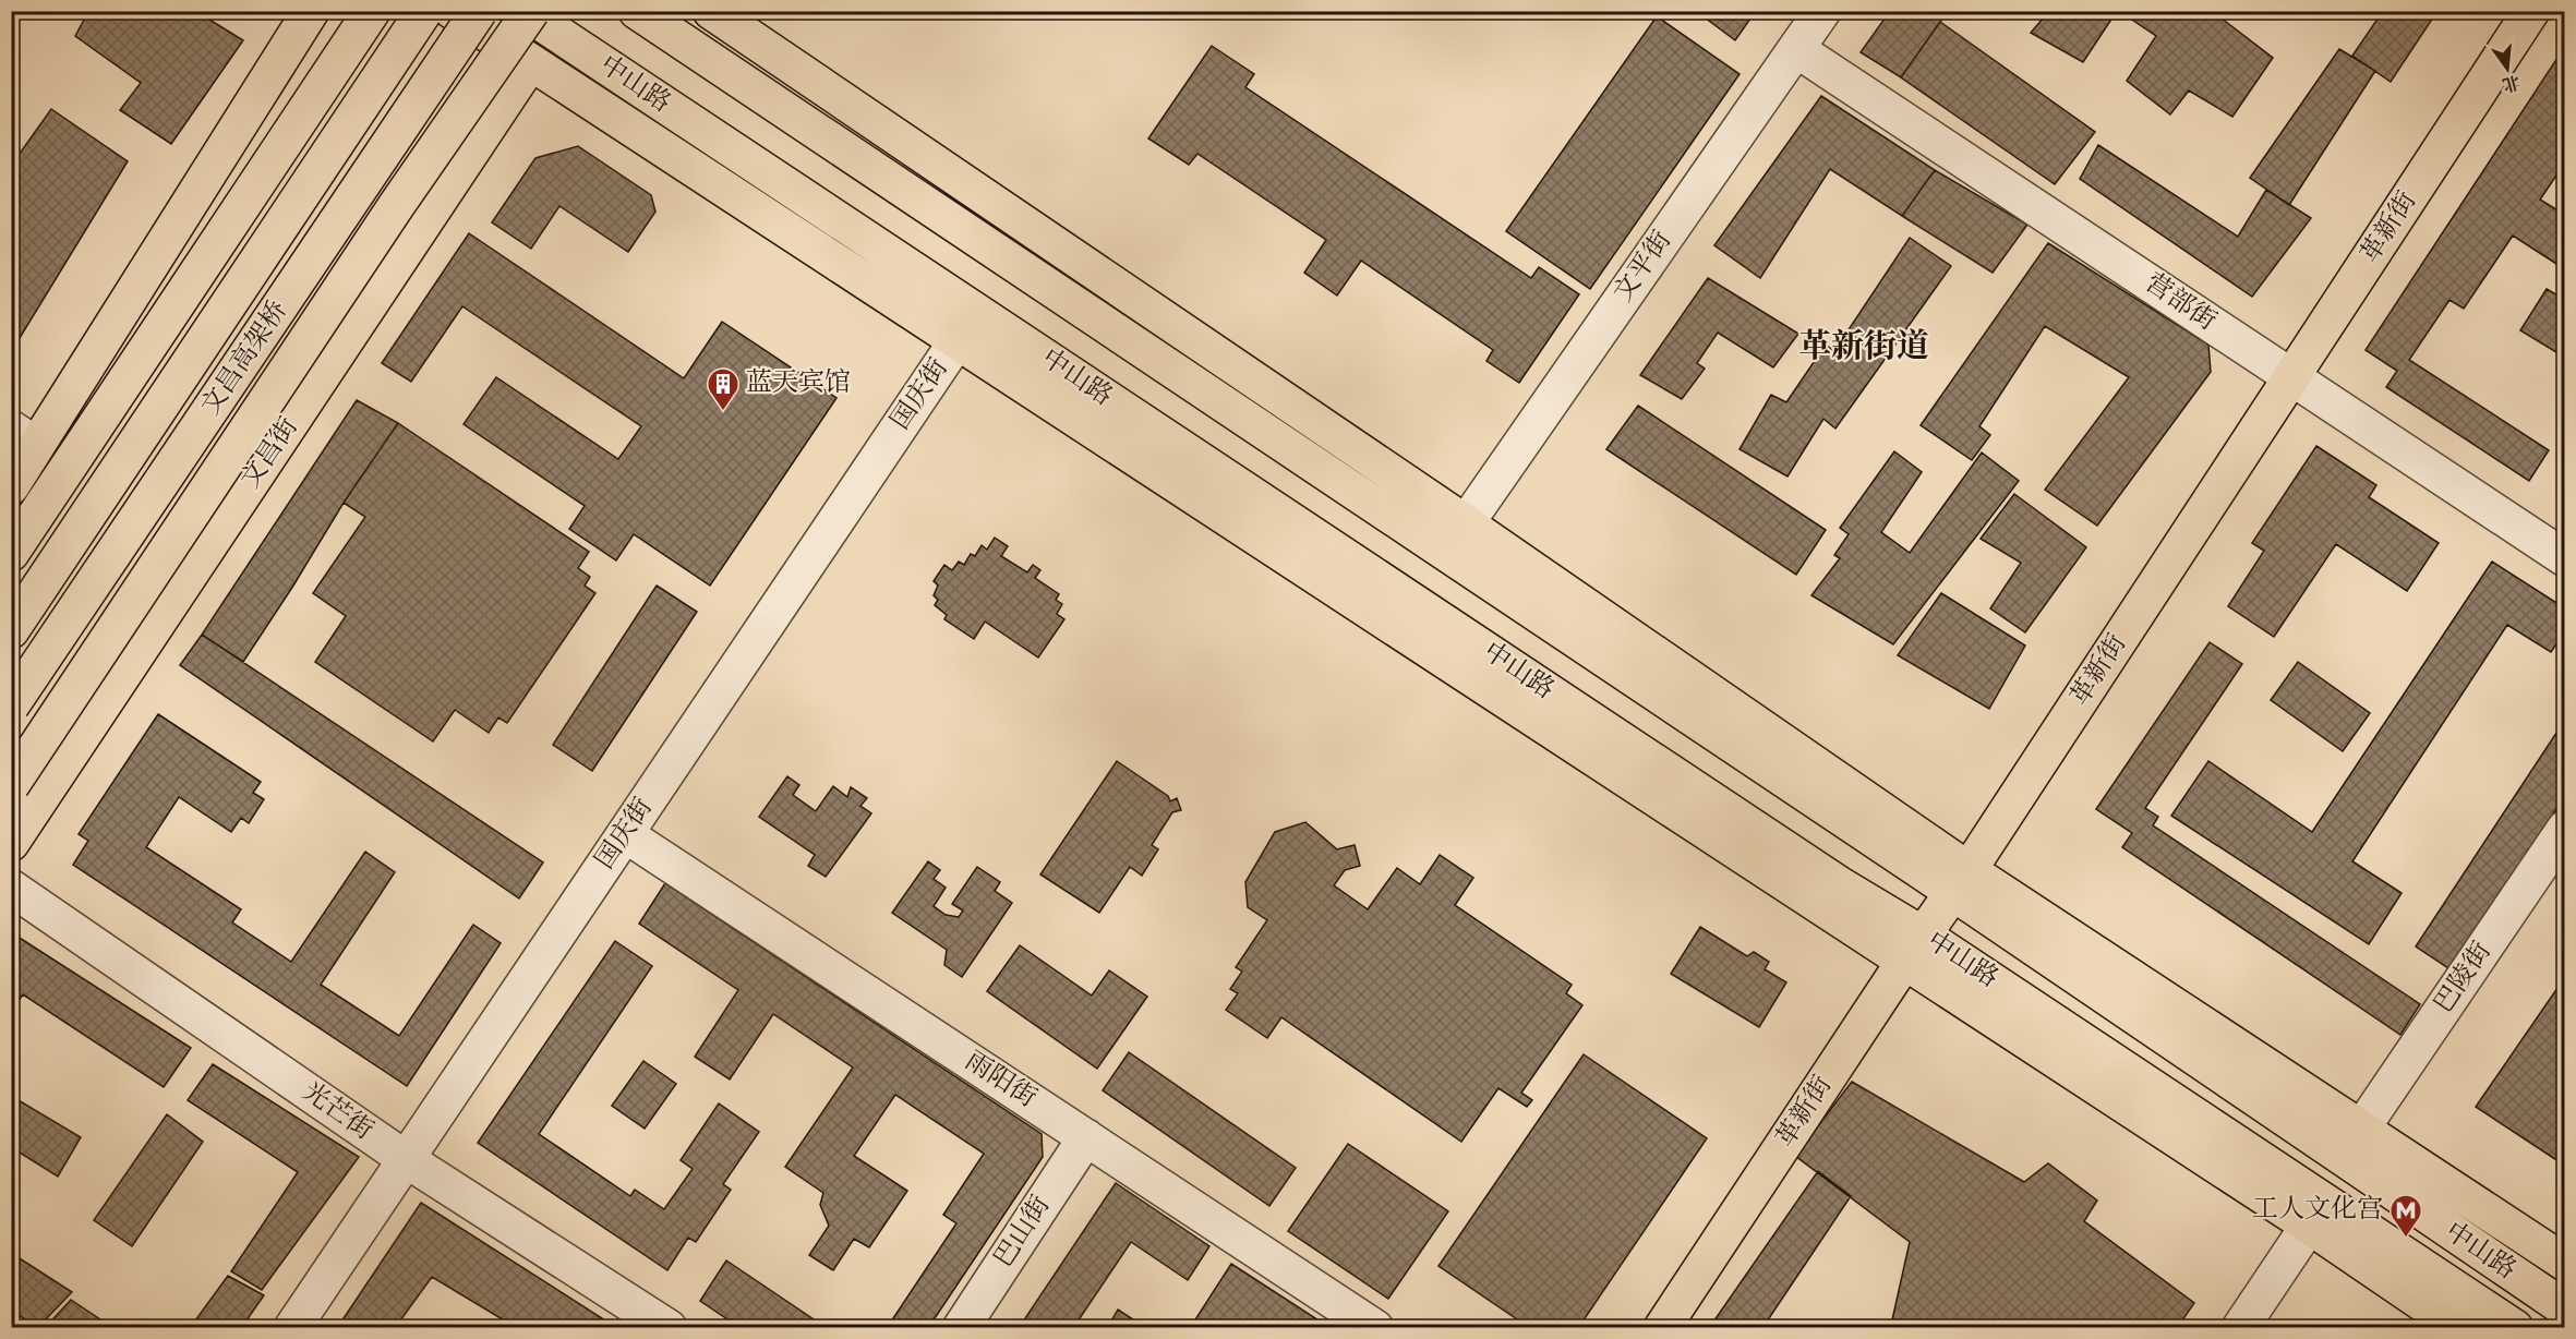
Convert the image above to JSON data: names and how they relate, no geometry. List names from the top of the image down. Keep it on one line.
{"streets":{"main road":["中山路","革新街","文昌高架桥","文昌街"],"street":["文平街","营部街","国庆街","巴陵街","雨阳街","光芒街","巴山街"]},"crossings":[["中山路","革新街"],["中山路","文昌街"],["革新街","营部街"],["文平街","营部街"],["国庆街","雨阳街"],["国庆街","光芒街"],["雨阳街","巴山街"]],"districts":["革新街道"],"places":{"building":["蓝天宾馆"],"metro station":["工人文化宫"]},"north":"bottom"}
